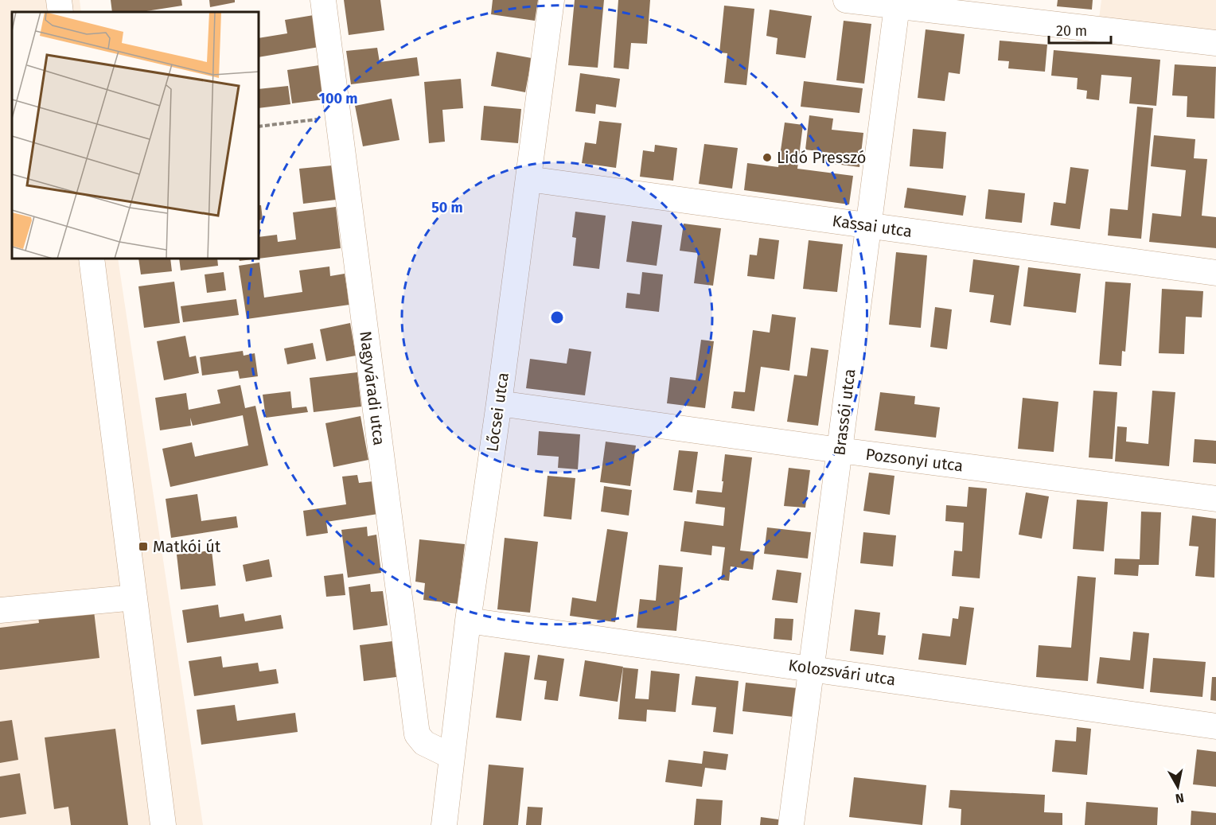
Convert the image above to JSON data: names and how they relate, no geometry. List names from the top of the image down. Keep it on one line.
{"streets":{"street":["Kassai utca","Nagyváradi utca","Lőcsei utca","Brassói utca","Pozsonyi utca","Kolozsvári utca"]},"crossings":[["Kassai utca","Lőcsei utca"],["Kassai utca","Brassói utca"],["Nagyváradi utca","Lőcsei utca"],["Lőcsei utca","Pozsonyi utca"],["Lőcsei utca","Kolozsvári utca"],["Brassói utca","Pozsonyi utca"],["Brassói utca","Kolozsvári utca"]],"places":{"other":["Lidó Presszó"],"transit":["Matkói út"]},"scale_bar":"20 m","north":"bottom","rings":["100 m","50 m"]}
